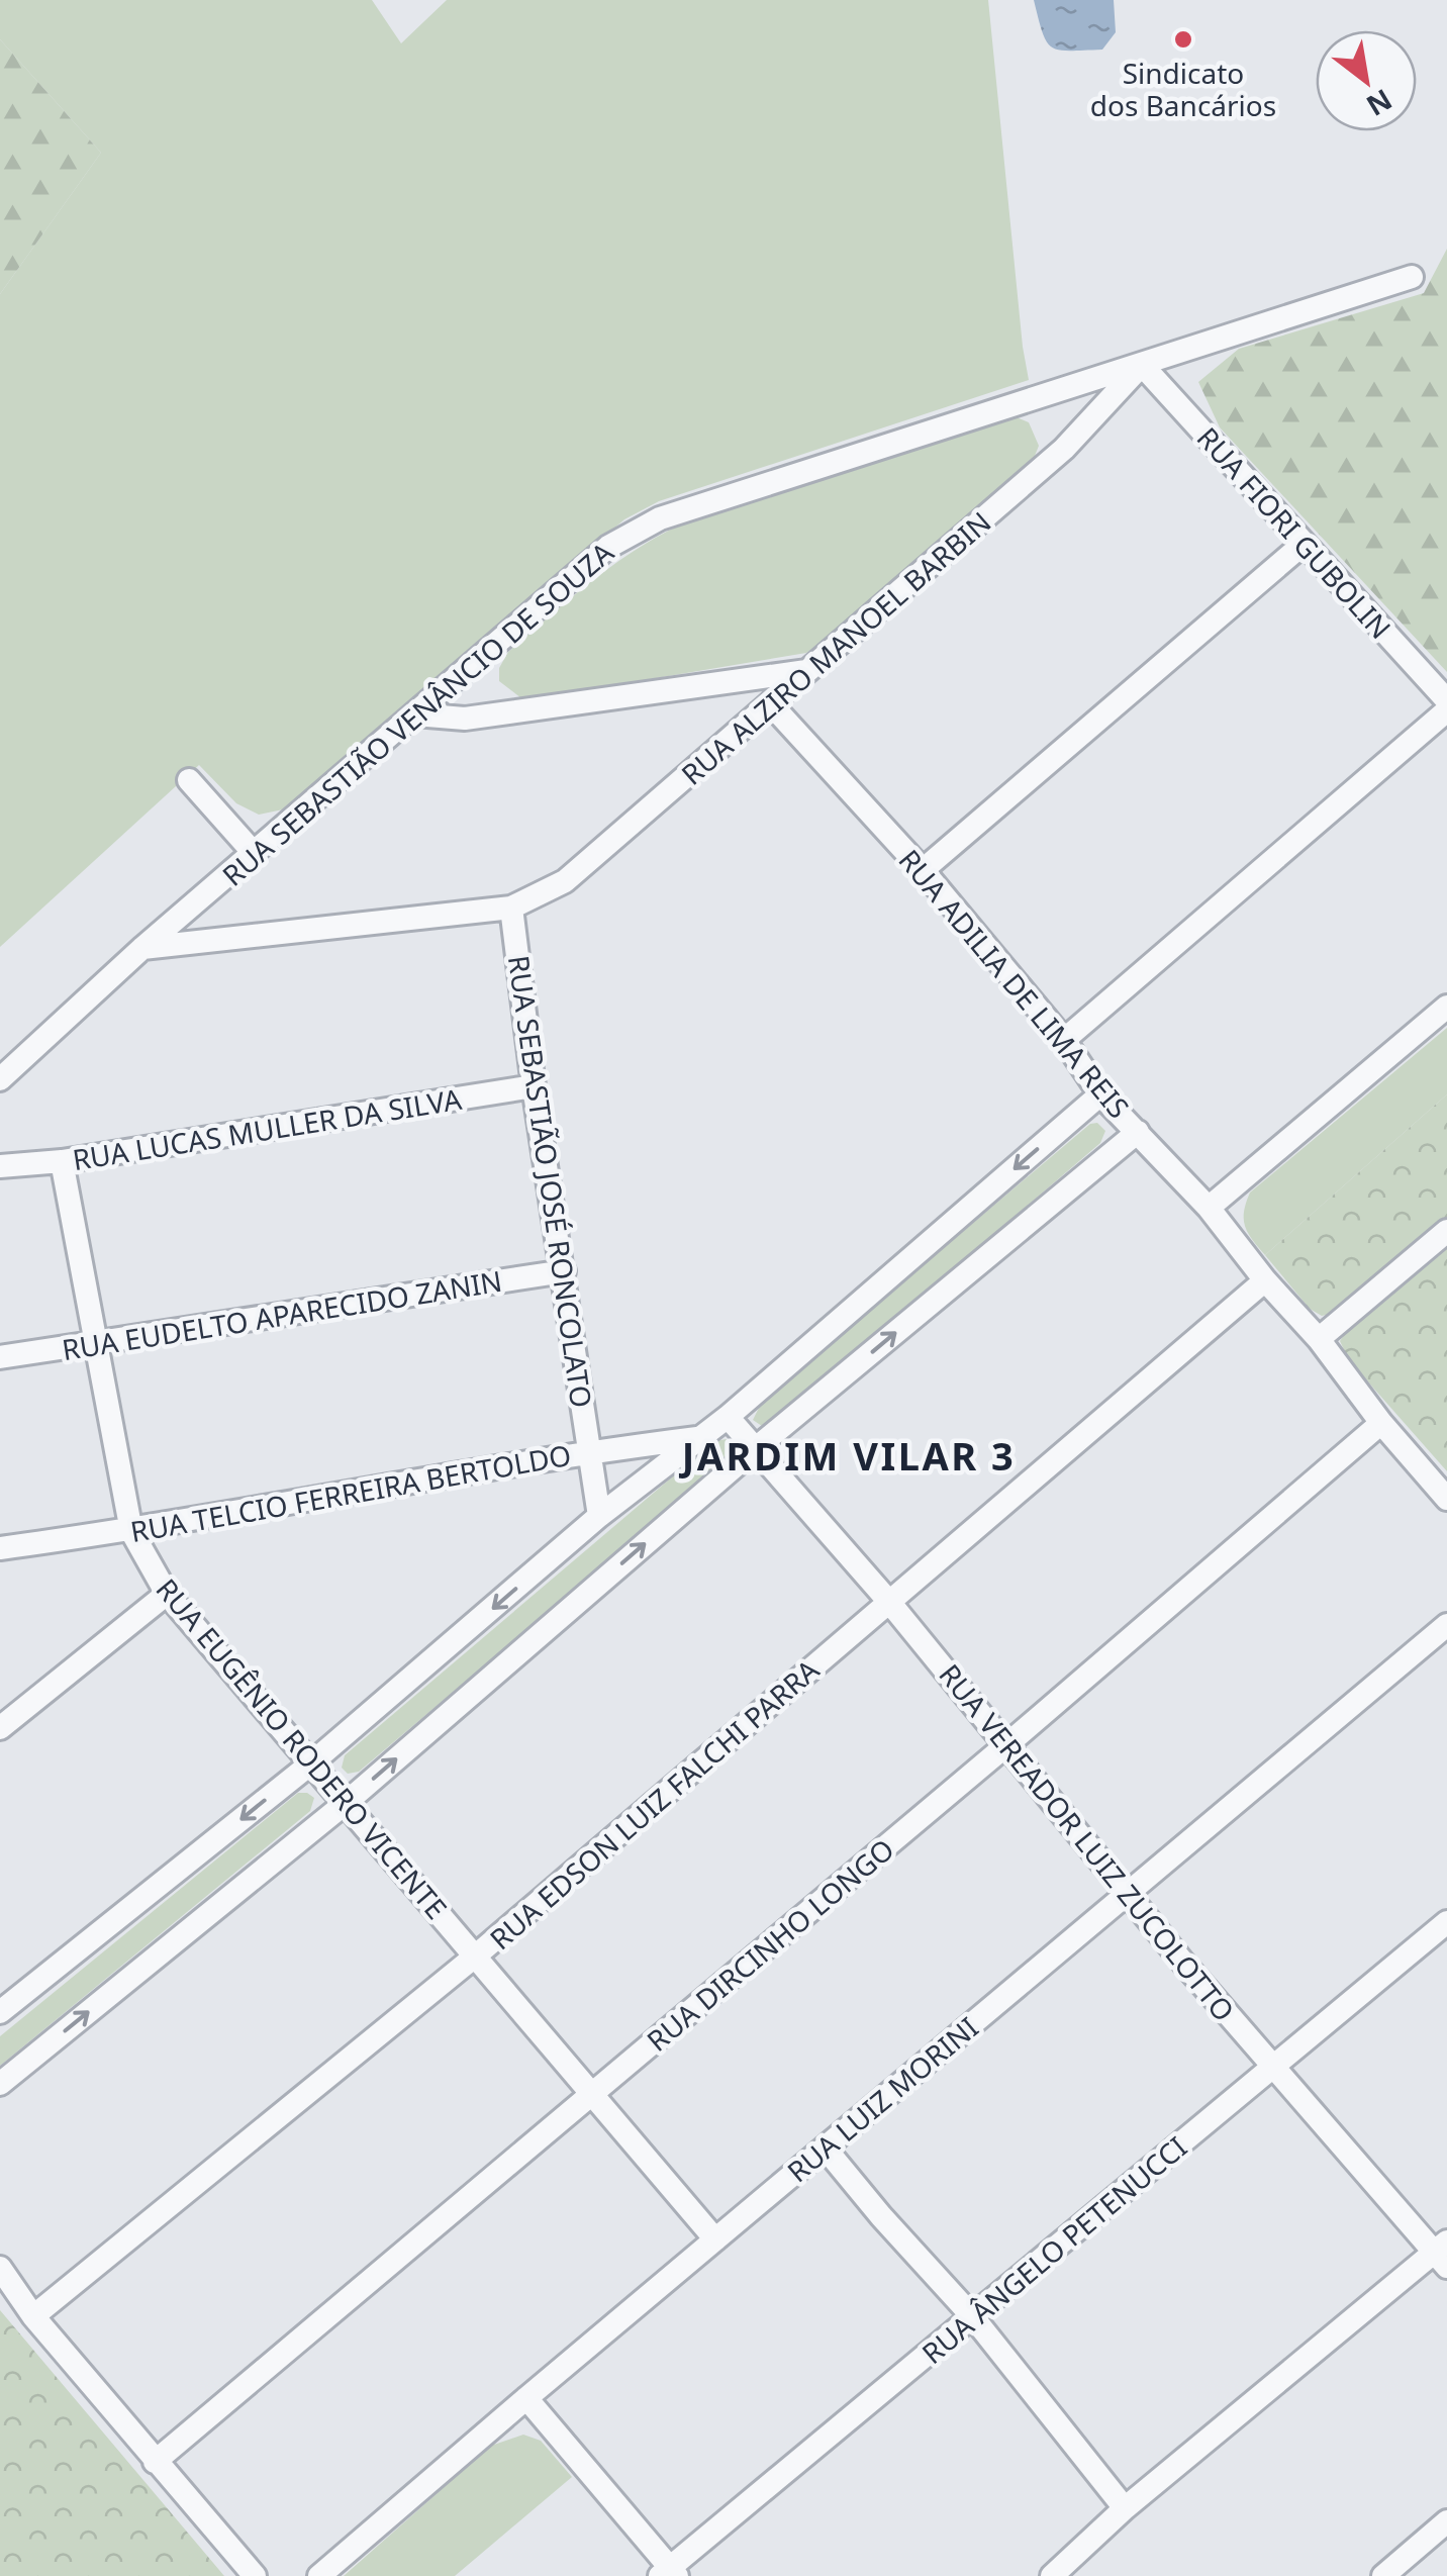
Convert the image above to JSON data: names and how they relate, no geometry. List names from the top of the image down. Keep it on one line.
{"streets":{"street":["RUA FIORI GUBOLIN","RUA ALZIRO MANOEL BARBIN","RUA SEBASTIÃO VENÂNCIO DE SOUZA","RUA ADILIA DE LIMA REIS","RUA LUCAS MULLER DA SILVA","RUA SEBASTIÃO JOSÉ RONCOLATO","RUA EUDELTO APARECIDO ZANIN","RUA TELCIO FERREIRA BERTOLDO","RUA EUGÊNIO RODERO VICENTE","RUA EDSON LUIZ FALCHI PARRA","RUA VEREADOR LUIZ ZUCOLOTTO","RUA DIRCINHO LONGO","RUA LUIZ MORINI","RUA ÂNGELO PETENUCCI"]},"crossings":[["RUA FIORI GUBOLIN","RUA ALZIRO MANOEL BARBIN"],["RUA FIORI GUBOLIN","RUA SEBASTIÃO VENÂNCIO DE SOUZA"],["RUA ALZIRO MANOEL BARBIN","RUA SEBASTIÃO VENÂNCIO DE SOUZA"],["RUA ALZIRO MANOEL BARBIN","RUA ADILIA DE LIMA REIS"],["RUA ALZIRO MANOEL BARBIN","RUA SEBASTIÃO JOSÉ RONCOLATO"],["RUA ADILIA DE LIMA REIS","RUA EDSON LUIZ FALCHI PARRA"],["RUA ADILIA DE LIMA REIS","RUA DIRCINHO LONGO"],["RUA LUCAS MULLER DA SILVA","RUA SEBASTIÃO JOSÉ RONCOLATO"],["RUA LUCAS MULLER DA SILVA","RUA EUGÊNIO RODERO VICENTE"],["RUA SEBASTIÃO JOSÉ RONCOLATO","RUA EUDELTO APARECIDO ZANIN"],["RUA SEBASTIÃO JOSÉ RONCOLATO","RUA TELCIO FERREIRA BERTOLDO"],["RUA EUDELTO APARECIDO ZANIN","RUA EUGÊNIO RODERO VICENTE"],["RUA TELCIO FERREIRA BERTOLDO","RUA EUGÊNIO RODERO VICENTE"],["RUA EUGÊNIO RODERO VICENTE","RUA EDSON LUIZ FALCHI PARRA"],["RUA EUGÊNIO RODERO VICENTE","RUA DIRCINHO LONGO"],["RUA EUGÊNIO RODERO VICENTE","RUA LUIZ MORINI"],["RUA EDSON LUIZ FALCHI PARRA","RUA VEREADOR LUIZ ZUCOLOTTO"],["RUA VEREADOR LUIZ ZUCOLOTTO","RUA DIRCINHO LONGO"],["RUA VEREADOR LUIZ ZUCOLOTTO","RUA LUIZ MORINI"],["RUA VEREADOR LUIZ ZUCOLOTTO","RUA ÂNGELO PETENUCCI"]],"districts":["JARDIM VILAR 3"],"places":["Sindicato dos Bancários"],"north":"bottom right"}
